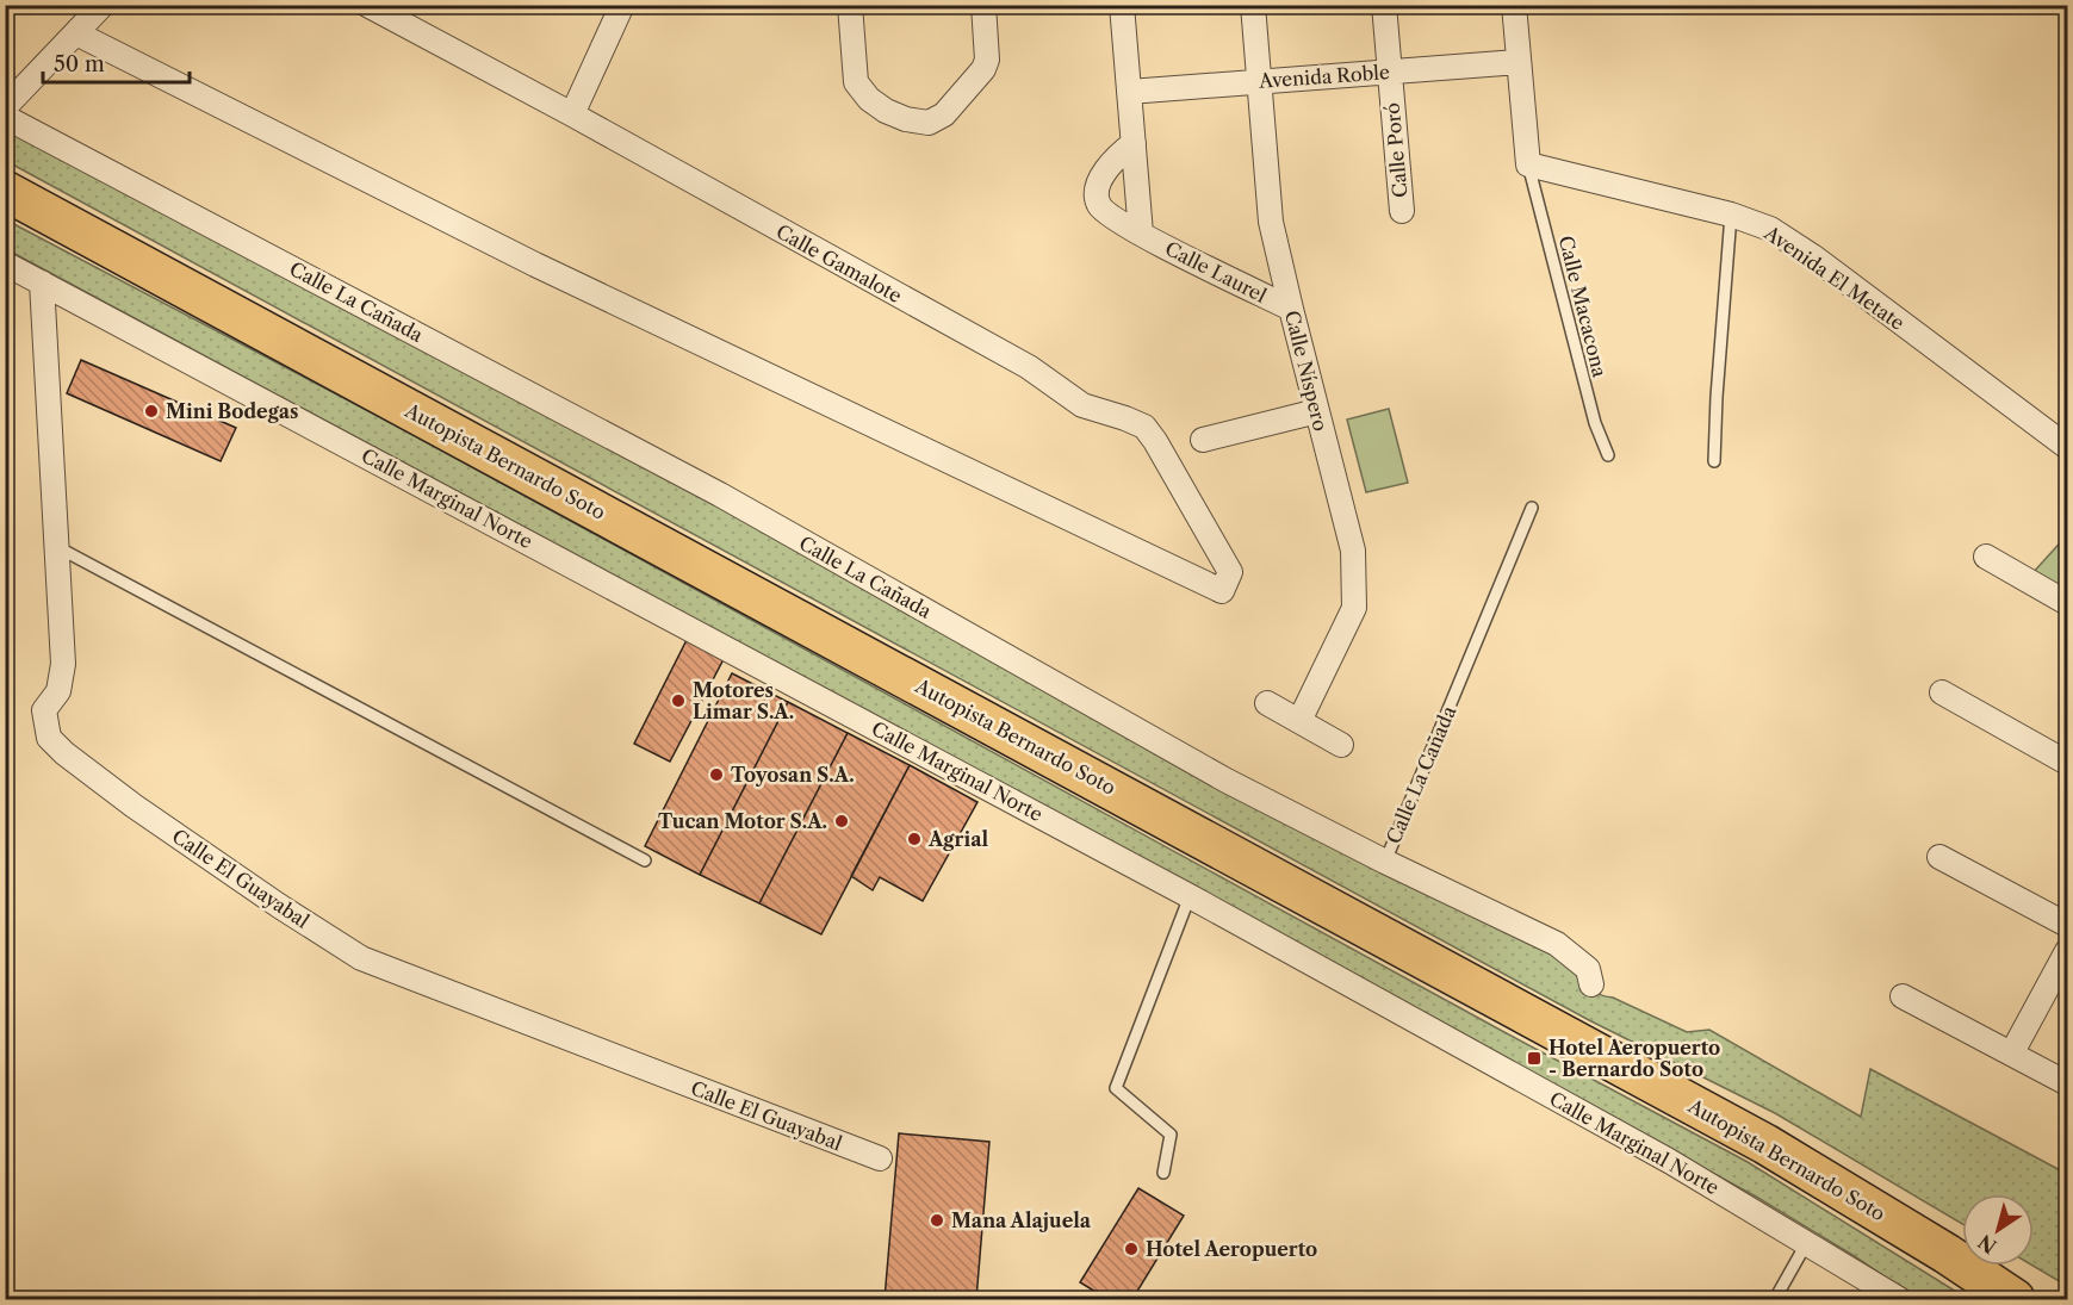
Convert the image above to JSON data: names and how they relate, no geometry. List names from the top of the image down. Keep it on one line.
{"streets":{"highway":["Autopista Bernardo Soto"],"street":["Avenida Roble","Calle Poró","Calle Gamalote","Calle Laurel","Avenida El Metate","Calle La Cañada","Calle Níspero","Calle Marginal Norte","Calle El Guayabal"],"lane":["Calle Macacona"]},"crossings":[["Avenida Roble","Calle Poró"],["Avenida Roble","Calle Laurel"],["Avenida Roble","Calle Níspero"],["Calle Laurel","Calle Níspero"],["Avenida El Metate","Calle Macacona"],["Calle Marginal Norte","Calle El Guayabal"]],"places":{"other":["Mini Bodegas","Motores Limar S.A.","Toyosan S.A.","Tucan Motor S.A.","Agrial","Mana Alajuela","Hotel Aeropuerto"],"transit":["Hotel Aeropuerto - Bernardo Soto"]},"scale_bar":"50 m","north":"bottom left"}
